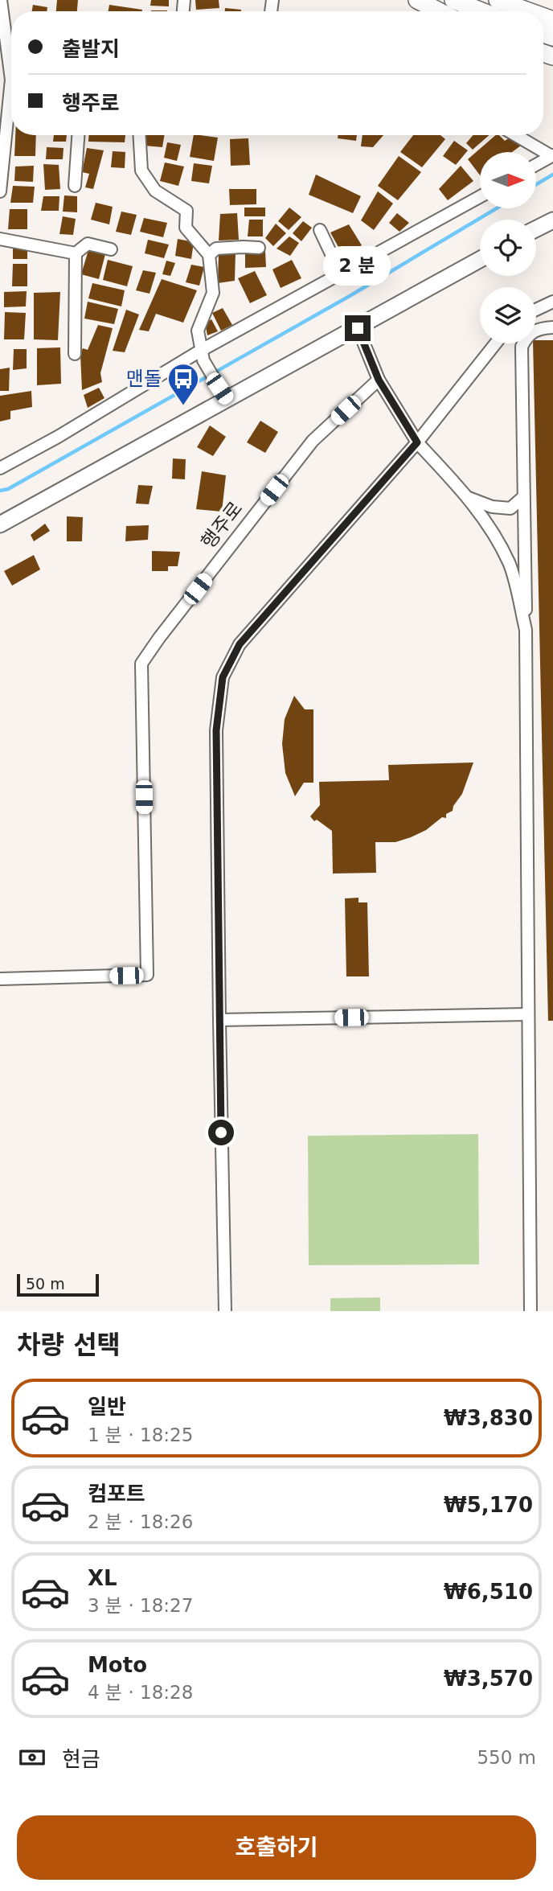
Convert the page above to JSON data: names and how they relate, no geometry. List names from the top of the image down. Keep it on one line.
{"streets":{"street":["행주로"]},"places":{"bus stop":["맨돌"]},"scale_bar":"50 m","north":"right","page":{"banner":["출발지","행주로"],"bubble":"2 분","scale":"50 m","heading":"차량 선택","list":[{"name":"일반","note":"1 분 · 18:25","value":"₩3,830"},{"name":"컴포트","note":"2 분 · 18:26","value":"₩5,170"},{"name":"XL","note":"3 분 · 18:27","value":"₩6,510"},{"name":"Moto","note":"4 분 · 18:28","value":"₩3,570"}],"pay":["현금","550 m"],"buttons":"호출하기"}}
